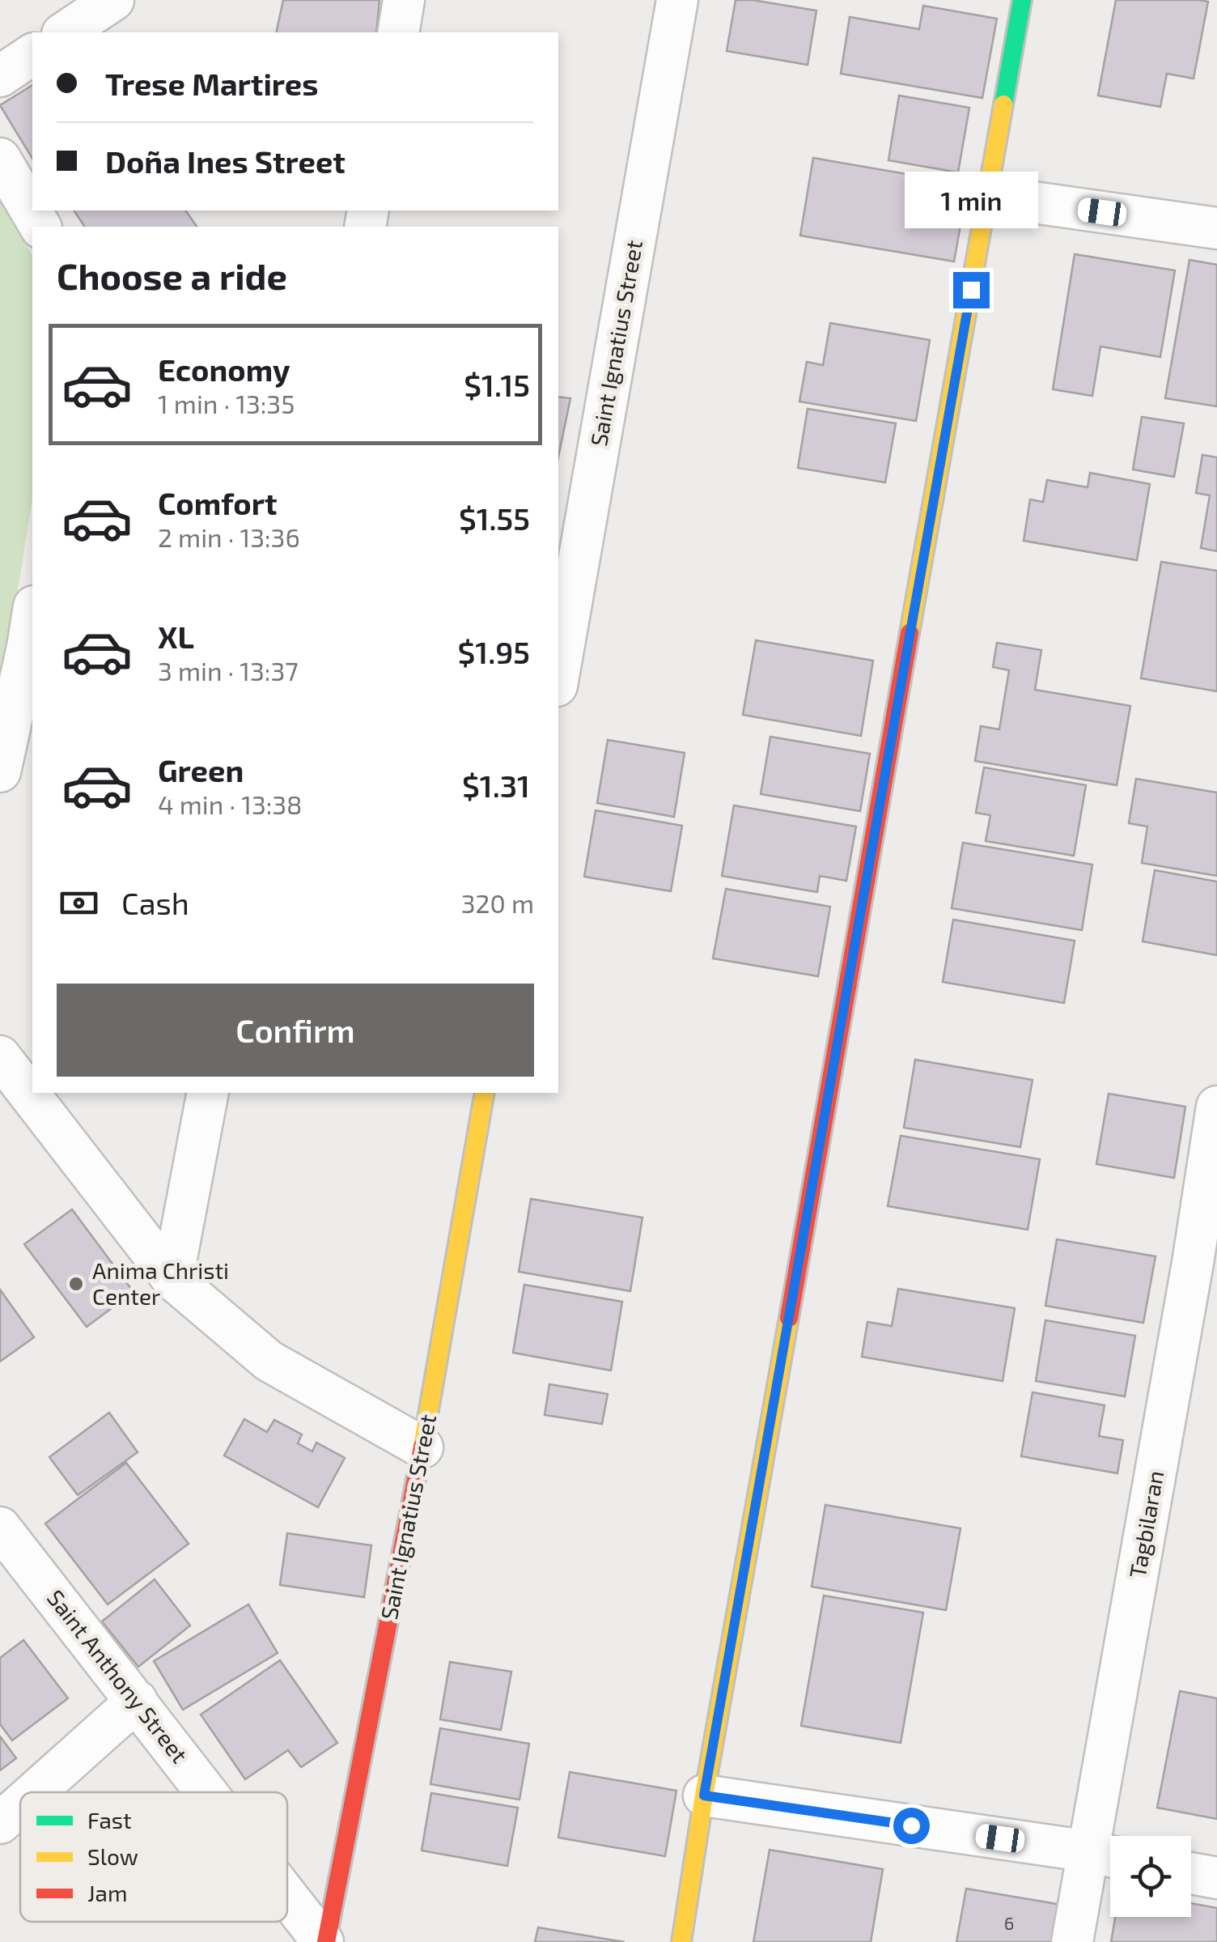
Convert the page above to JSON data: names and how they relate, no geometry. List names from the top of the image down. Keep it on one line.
{"streets":{"street":["Saint Ignatius Street","Tagbilaran","Saint Anthony Street"]},"crossings":[["Saint Ignatius Street","Saint Anthony Street"]],"places":["Anima Christi Center"],"house_numbers":["6"],"legend":["Fast","Slow","Jam"],"page":{"banner":["Trese Martires","Doña Ines Street"],"bubble":"1 min","heading":"Choose a ride","list":[{"name":"Economy","note":"1 min · 13:35","value":"$1.15"},{"name":"Comfort","note":"2 min · 13:36","value":"$1.55"},{"name":"XL","note":"3 min · 13:37","value":"$1.95"},{"name":"Green","note":"4 min · 13:38","value":"$1.31"}],"pay":["Cash","320 m"],"buttons":"Confirm"}}
